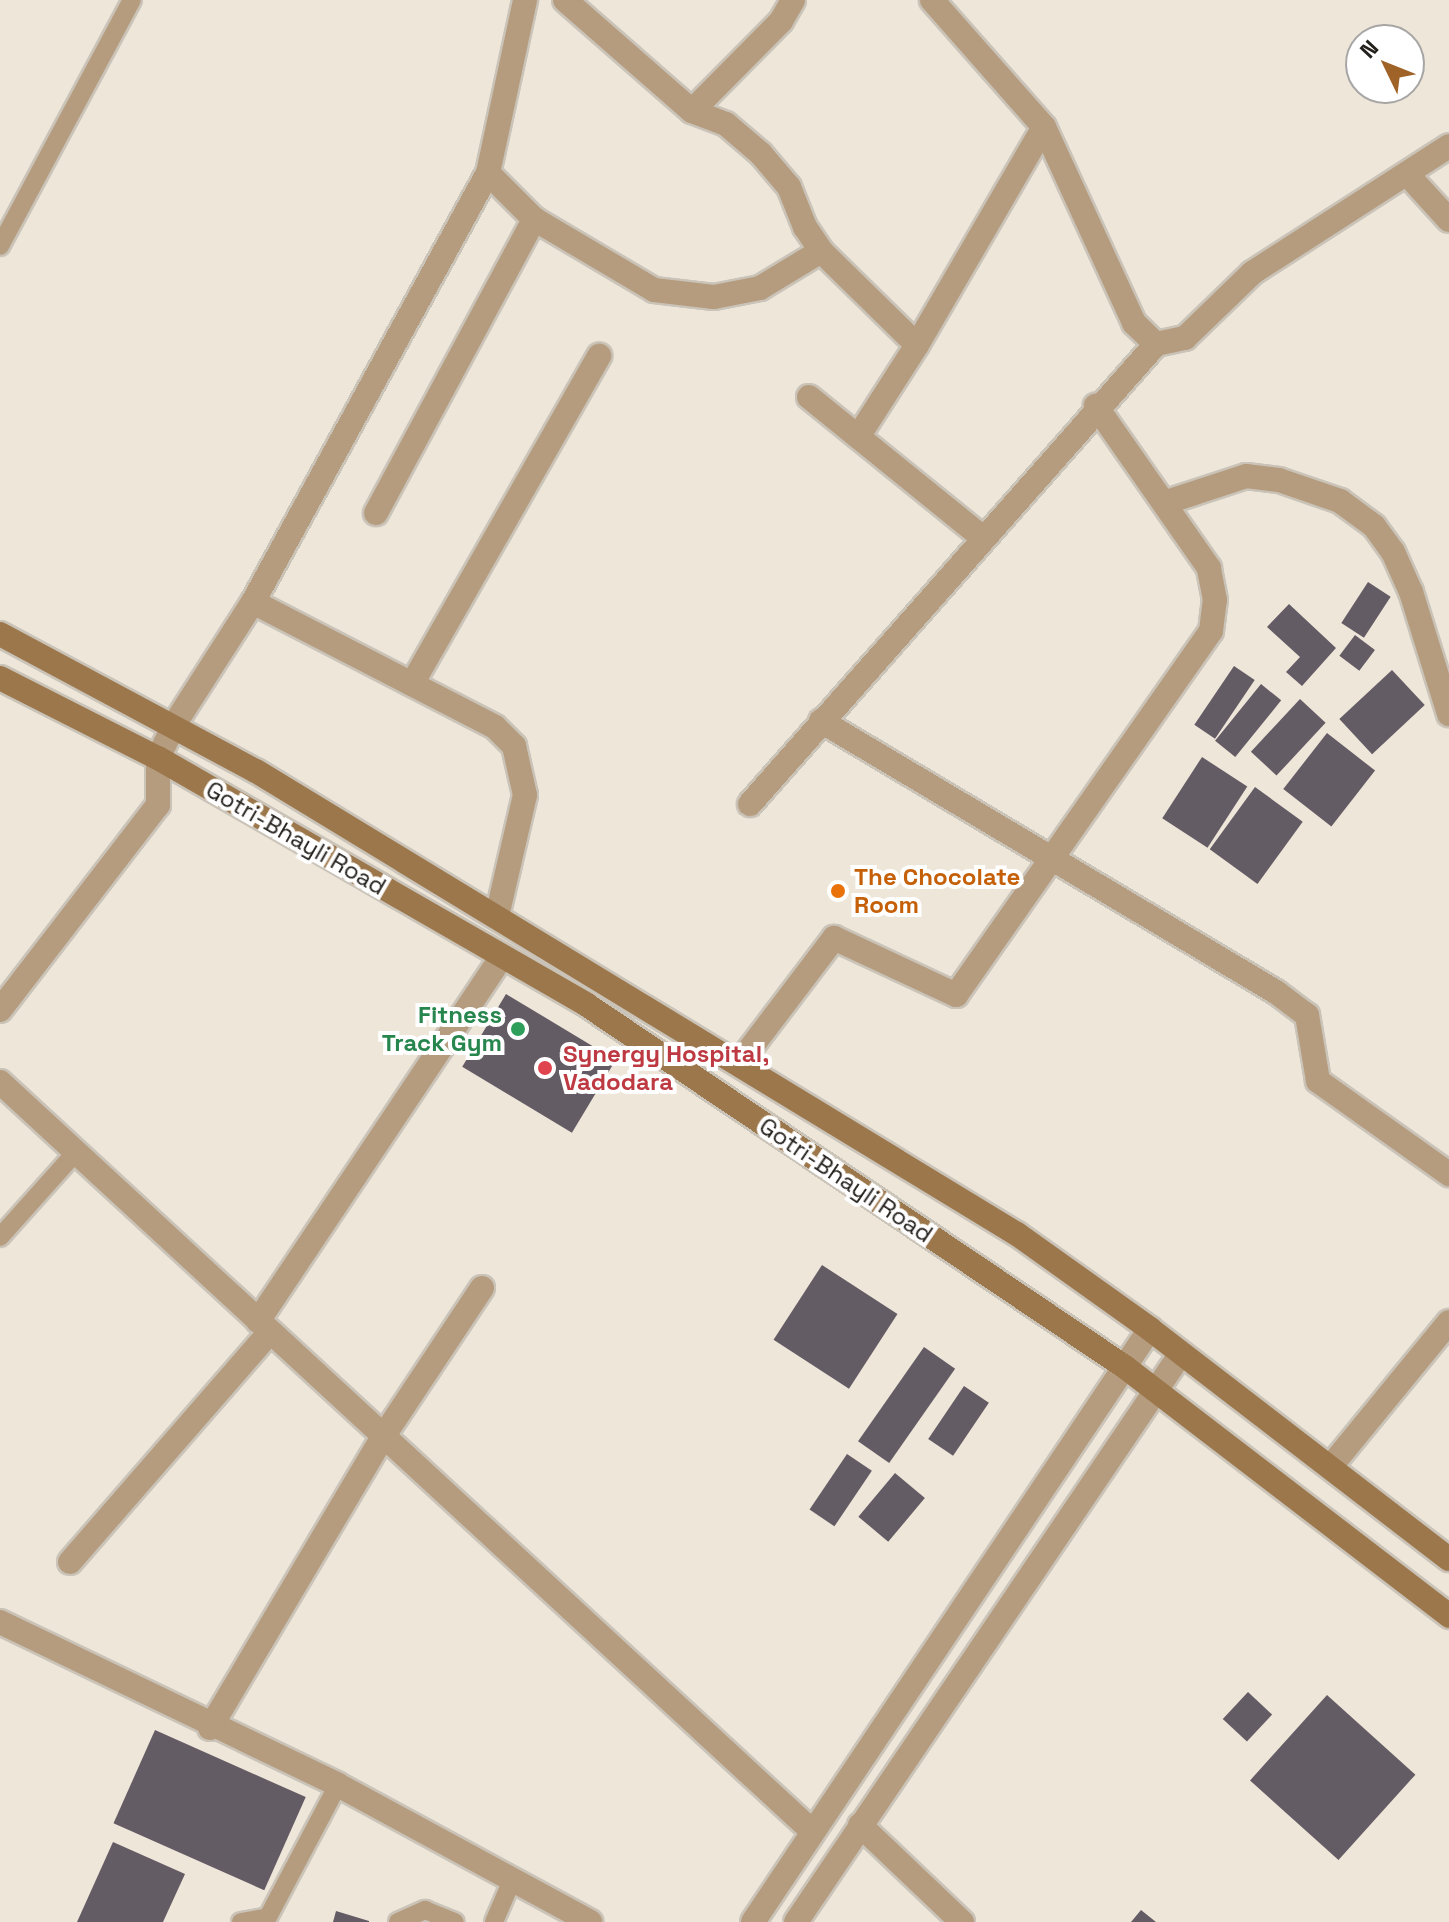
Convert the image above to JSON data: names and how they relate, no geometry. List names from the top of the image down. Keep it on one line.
{"streets":{"street":["Gotri-Bhayli Road"]},"places":["The Chocolate Room","Fitness Track Gym","Synergy Hospital, Vadodara"],"north":"top left"}
